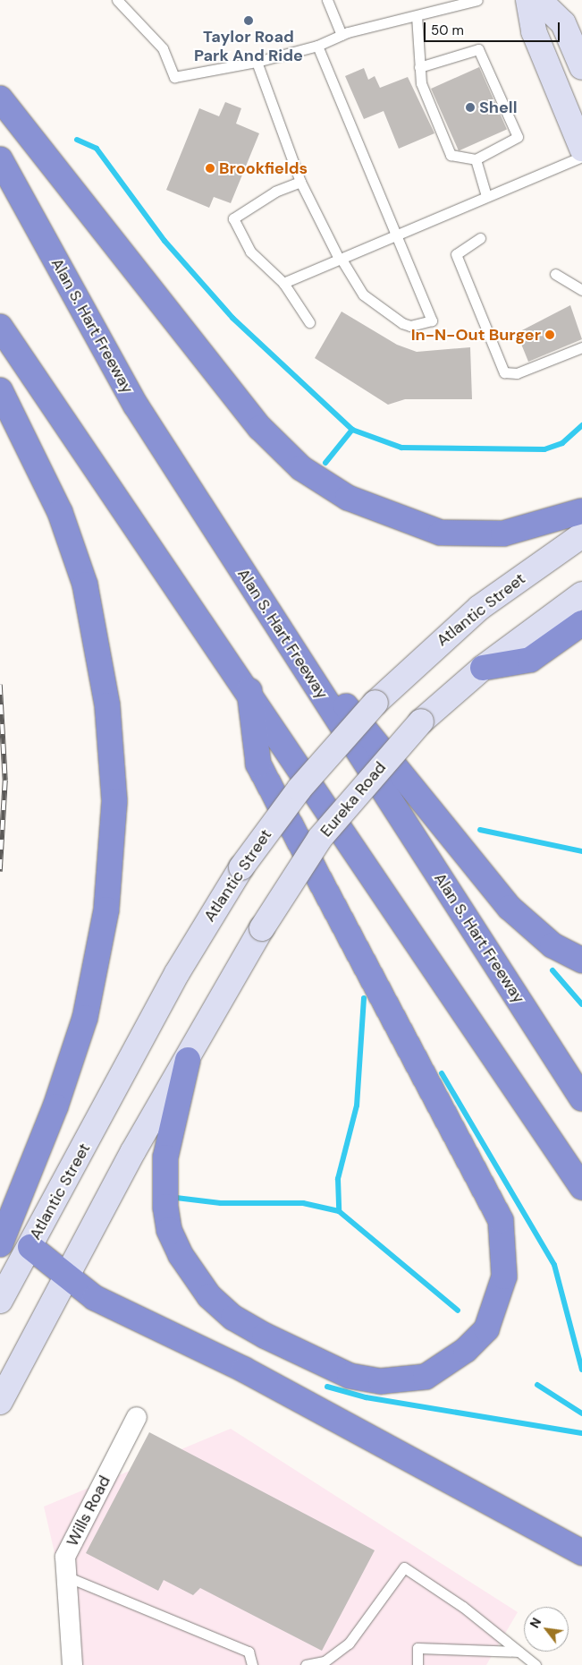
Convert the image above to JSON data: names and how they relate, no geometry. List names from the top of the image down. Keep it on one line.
{"streets":{"highway":["Alan S. Hart Freeway"],"main road":["Atlantic Street","Eureka Road"],"street":["Wills Road"]},"places":["Taylor Road Park And Ride","Shell","Brookfields","In-N-Out Burger"],"scale_bar":"50 m","north":"top left"}
